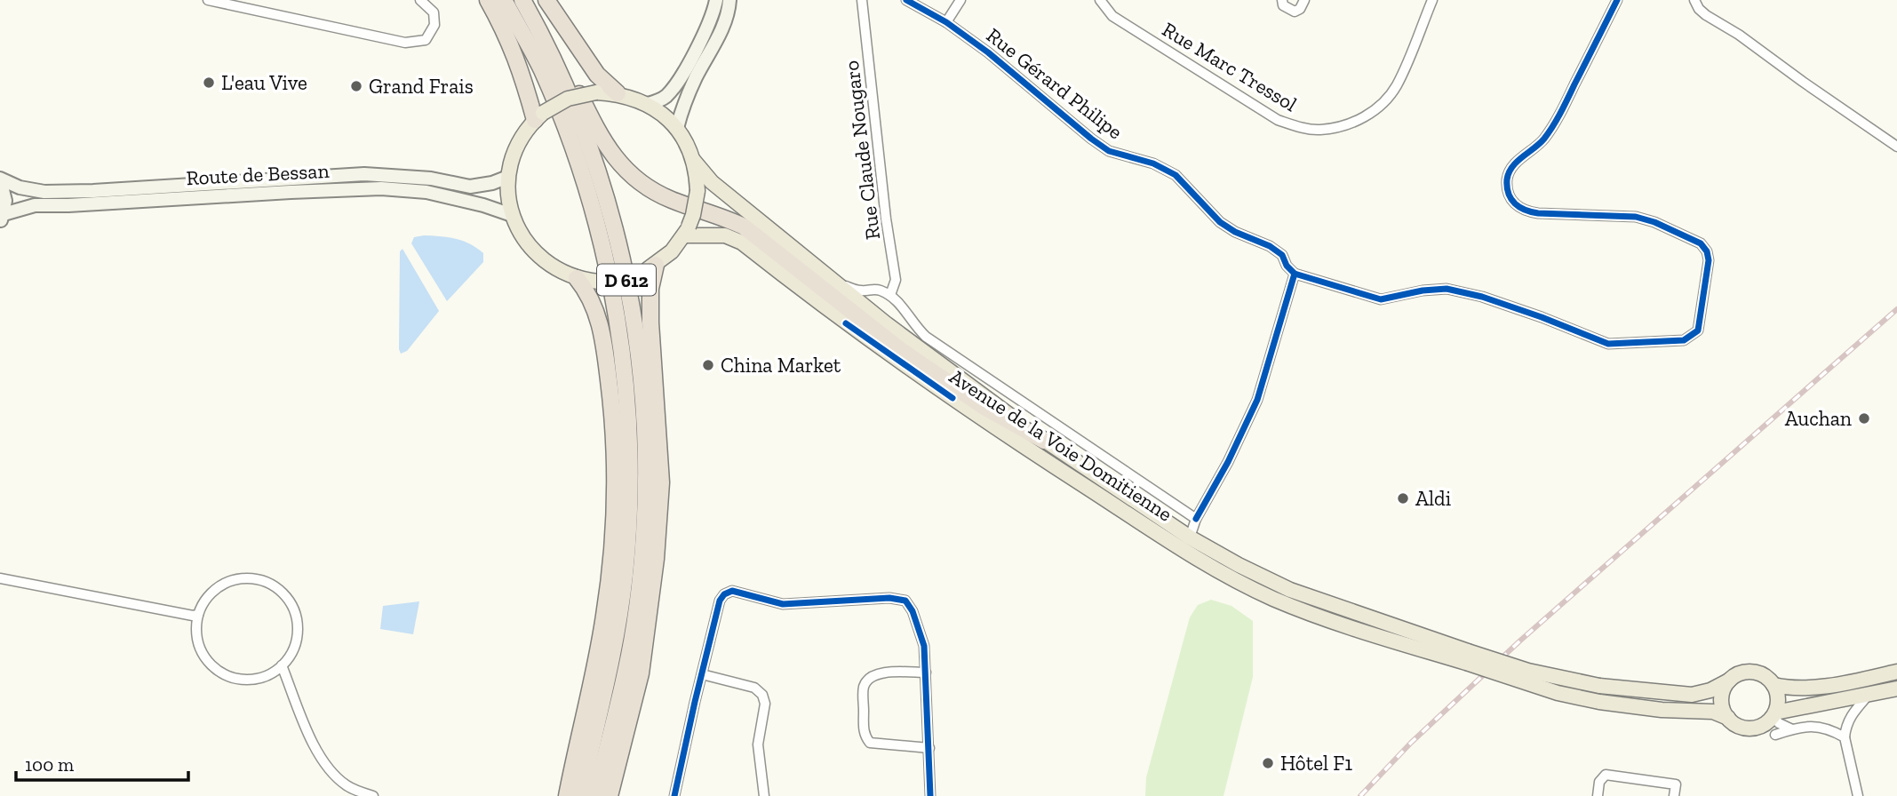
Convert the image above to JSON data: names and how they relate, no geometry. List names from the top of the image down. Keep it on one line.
{"streets":{"highway":["D 612"],"main road":["Avenue de la Voie Domitienne"],"street":["Rue Marc Tressol","Rue Gérard Philipe","Rue Claude Nougaro","Route de Bessan"]},"crossings":[["Rue Claude Nougaro","Avenue de la Voie Domitienne"],["Route de Bessan","D 612"],["Route de Bessan","Avenue de la Voie Domitienne"],["D 612","Avenue de la Voie Domitienne"]],"places":["L'eau Vive","Grand Frais","China Market","Auchan","Aldi","Hôtel F1"],"scale_bar":"100 m"}
